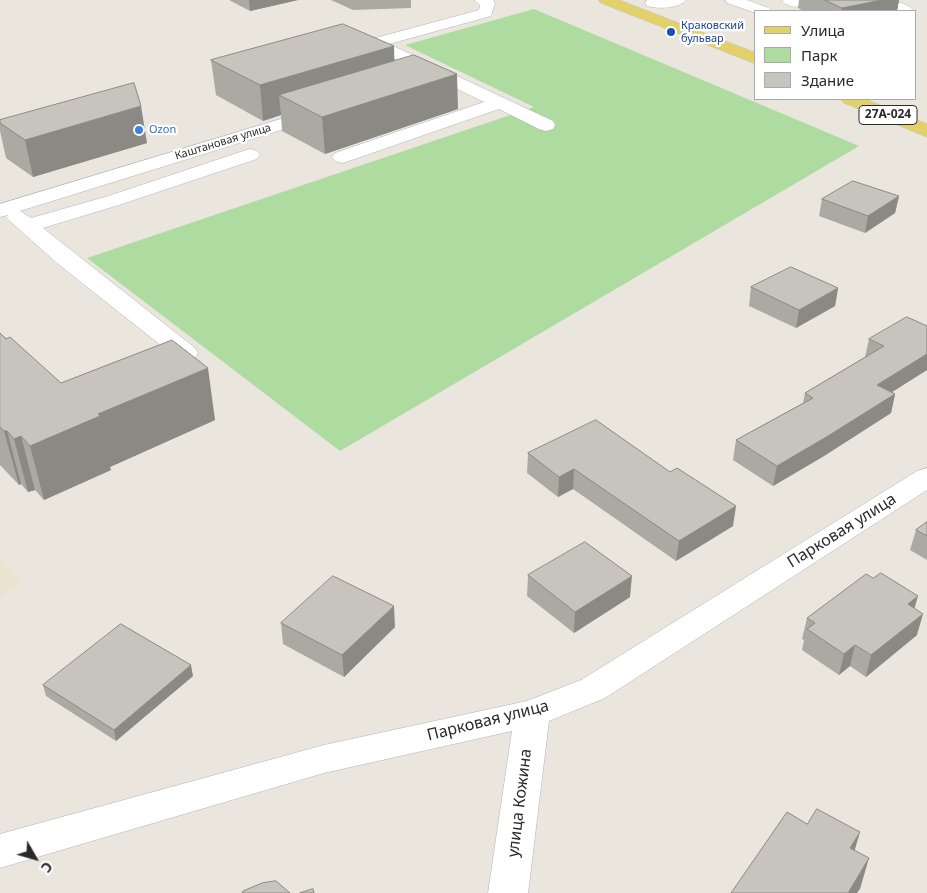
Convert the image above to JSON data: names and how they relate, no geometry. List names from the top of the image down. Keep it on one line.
{"streets":{"main road":["27А-024"],"street":["Каштановая улица","Парковая улица","улица Кожина"]},"crossings":[["Парковая улица","улица Кожина"]],"places":["Краковский бульвар","Ozon"],"legend":["Улица","Парк","Здание"],"north":"bottom right"}
